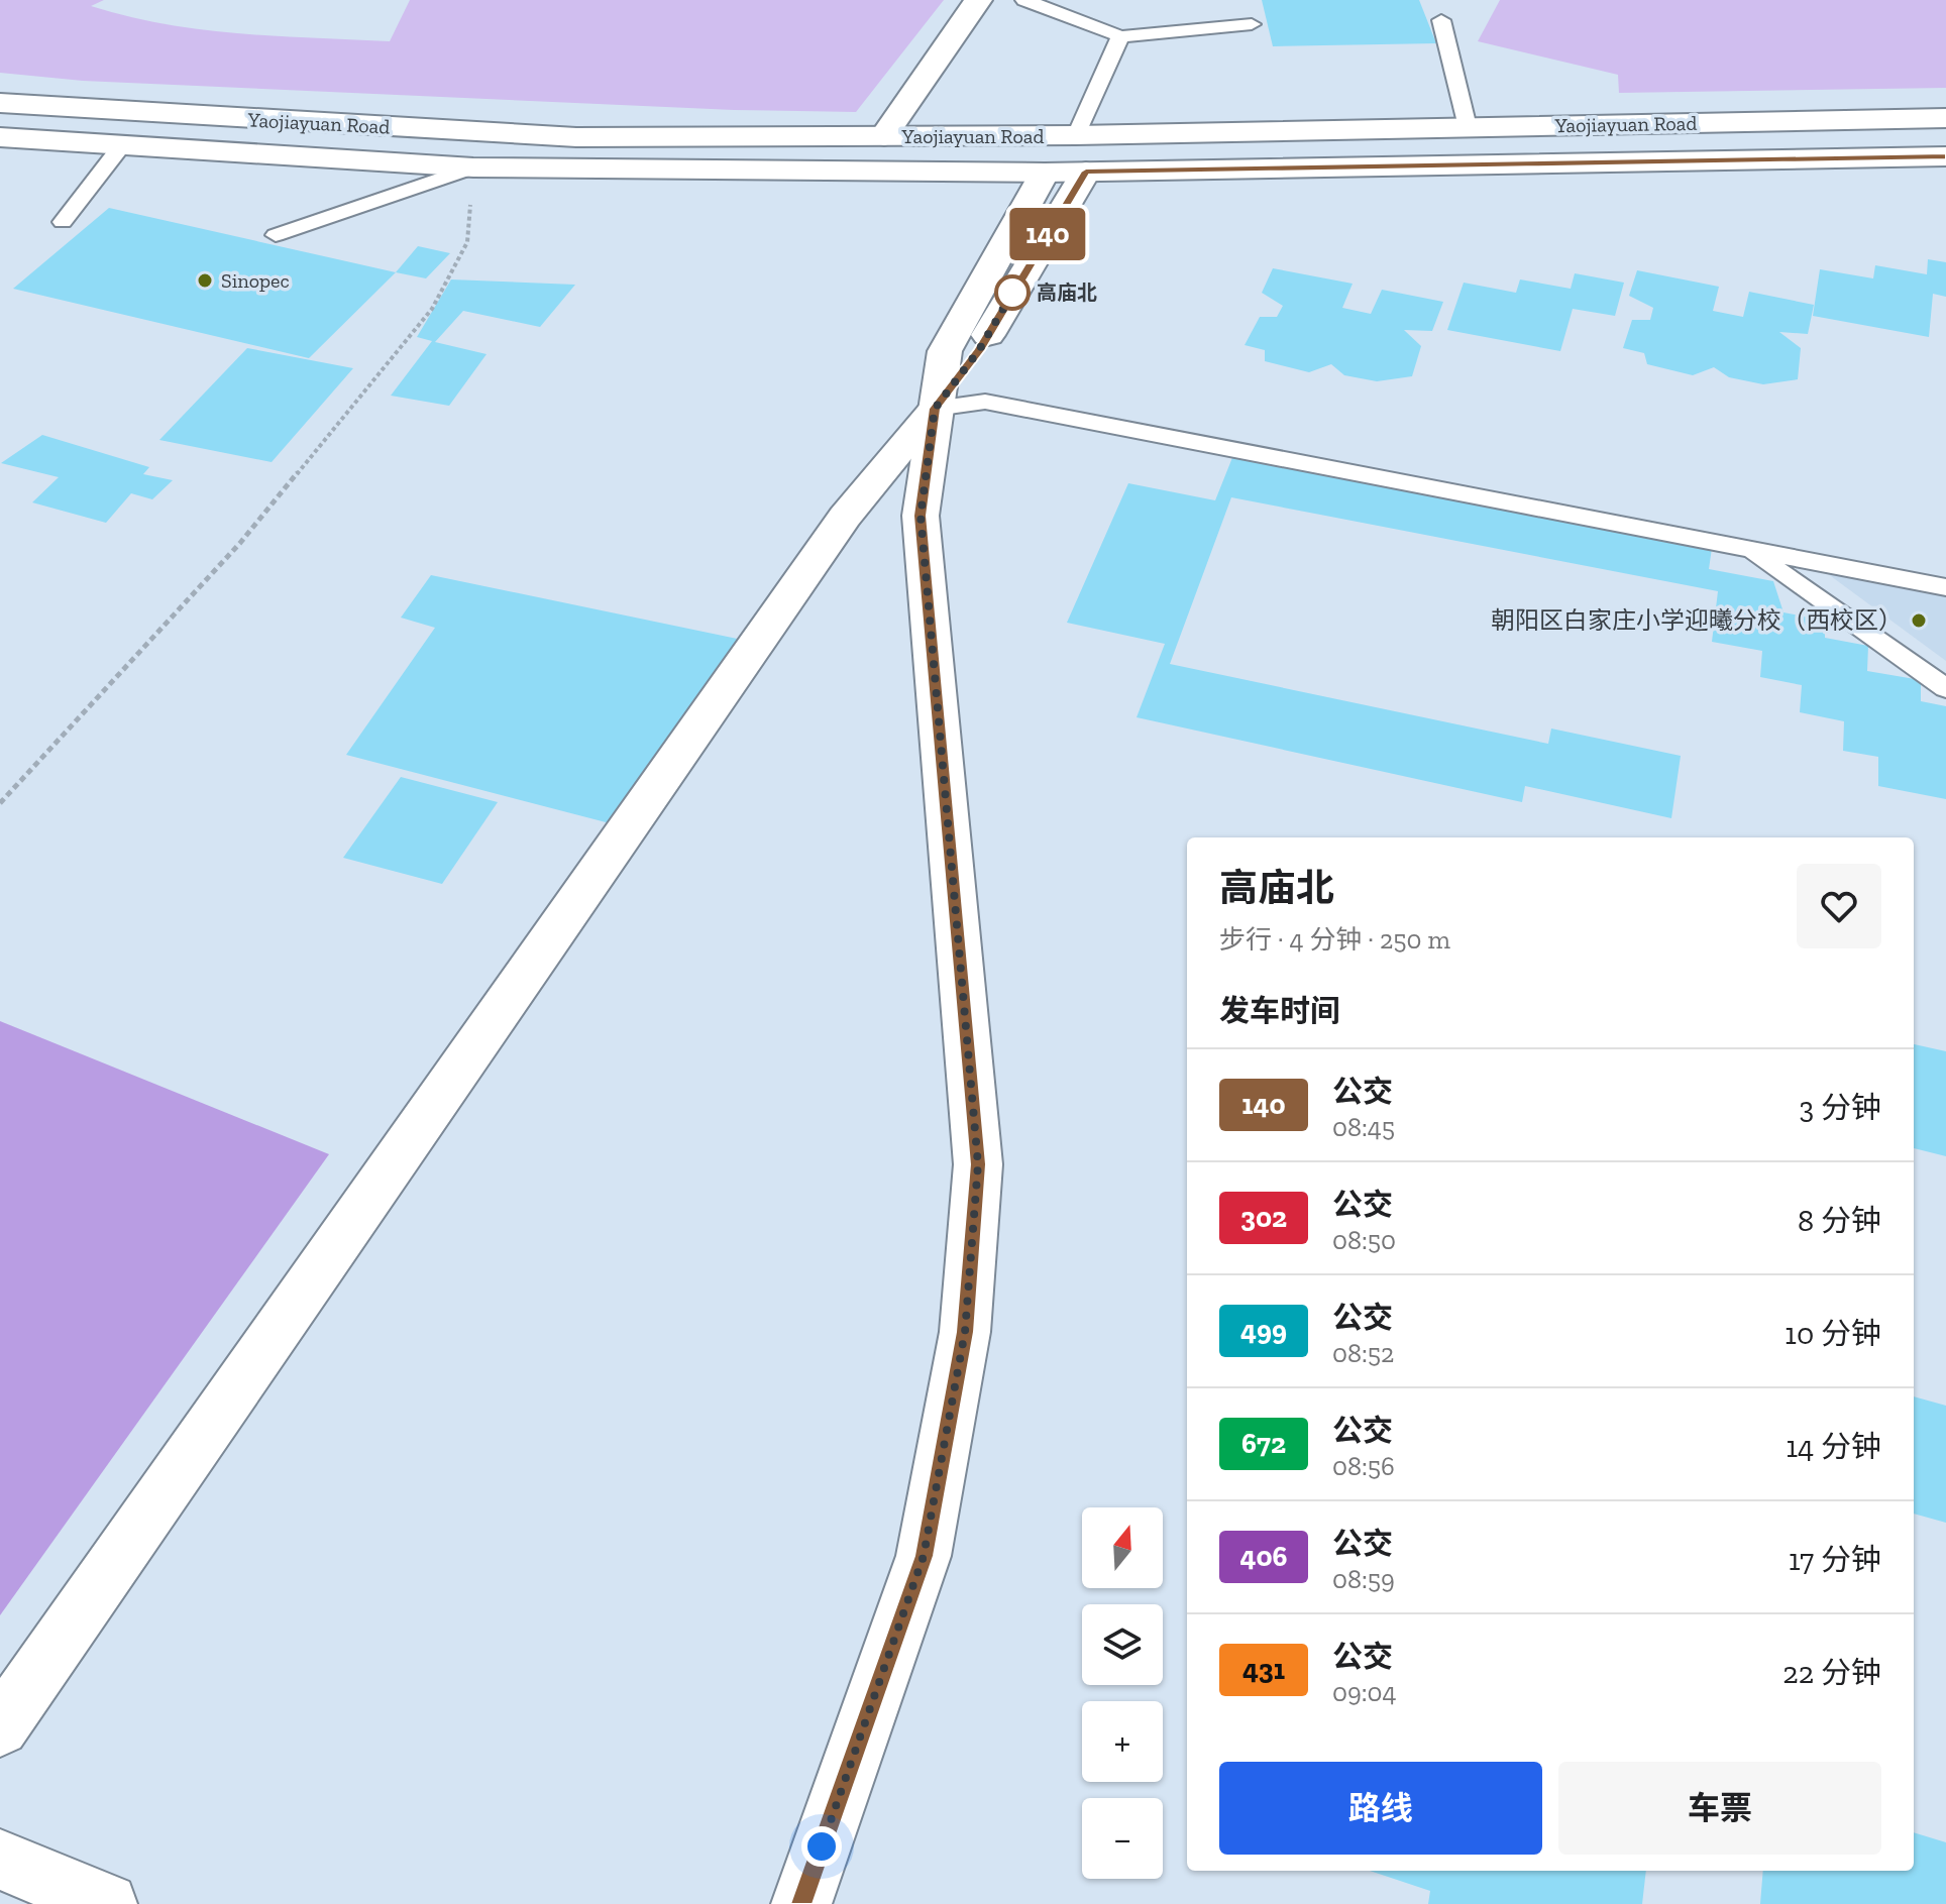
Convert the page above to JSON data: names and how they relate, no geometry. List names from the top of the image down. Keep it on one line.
{"streets":{"main road":["Yaojiayuan Road"]},"places":["Sinopec","高庙北","朝阳区白家庄小学迎曦分校（西校区）"],"lines":["bus line 140"],"north":"top","page":{"on_map":"140","heading":[["高庙北","步行 · 4 分钟 · 250 m"],"发车时间"],"list":[{"mark":"140","name":"公交","note":"08:45","value":"3 分钟"},{"mark":"302","name":"公交","note":"08:50","value":"8 分钟"},{"mark":"499","name":"公交","note":"08:52","value":"10 分钟"},{"mark":"672","name":"公交","note":"08:56","value":"14 分钟"},{"mark":"406","name":"公交","note":"08:59","value":"17 分钟"},{"mark":"431","name":"公交","note":"09:04","value":"22 分钟"}],"map_buttons":["+","−"],"buttons":["路线","车票"]}}
